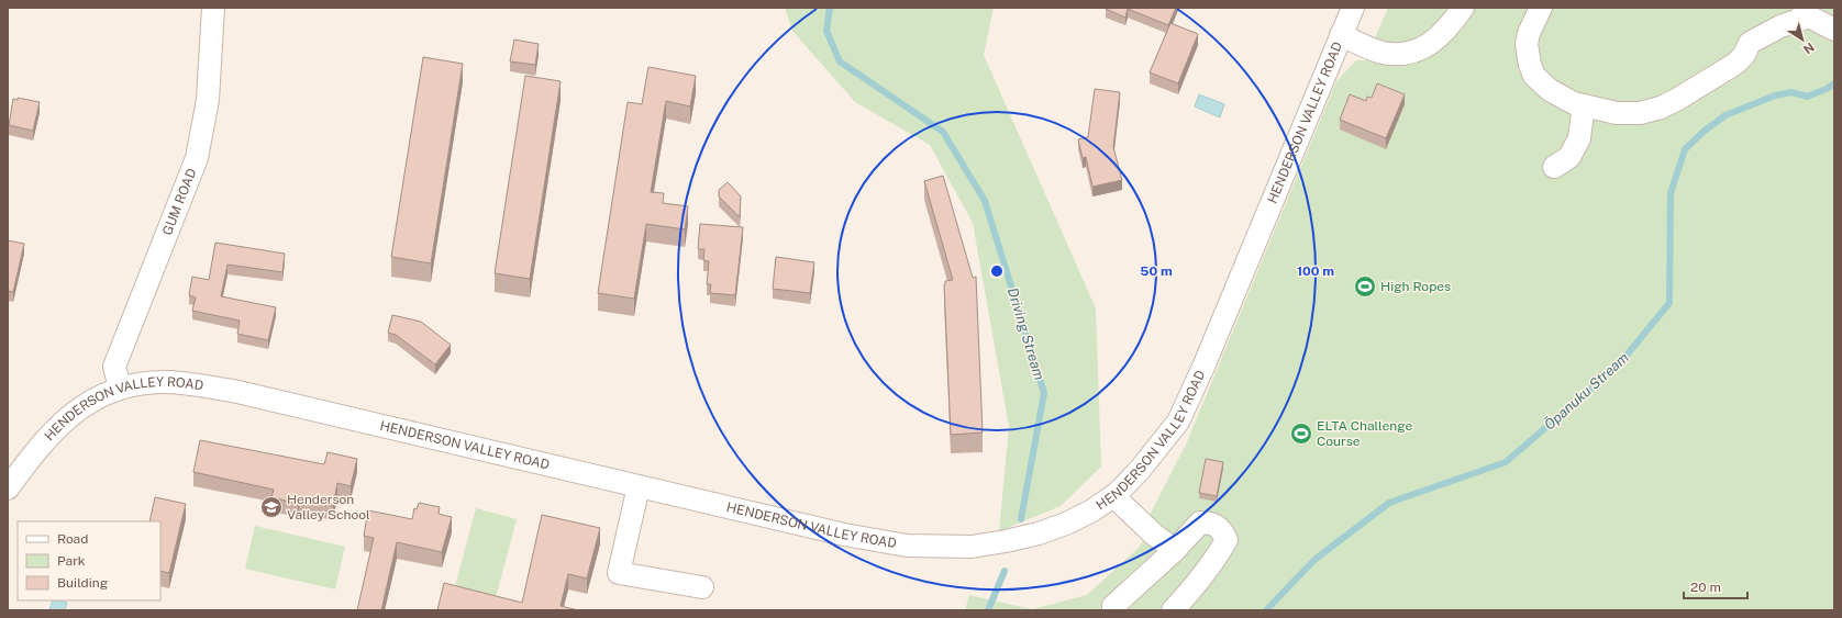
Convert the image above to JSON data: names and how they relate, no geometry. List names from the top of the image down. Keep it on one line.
{"streets":{"street":["HENDERSON VALLEY ROAD","GUM ROAD"]},"crossings":[["HENDERSON VALLEY ROAD","GUM ROAD"]],"water":["Driving Stream","Ōpanuku Stream"],"places":{"sports":["High Ropes","ELTA Challenge Course"],"school or university":["Henderson Valley School"]},"legend":["Road","Park","Building"],"scale_bar":"20 m","north":"bottom right","rings":["50 m","100 m"]}
